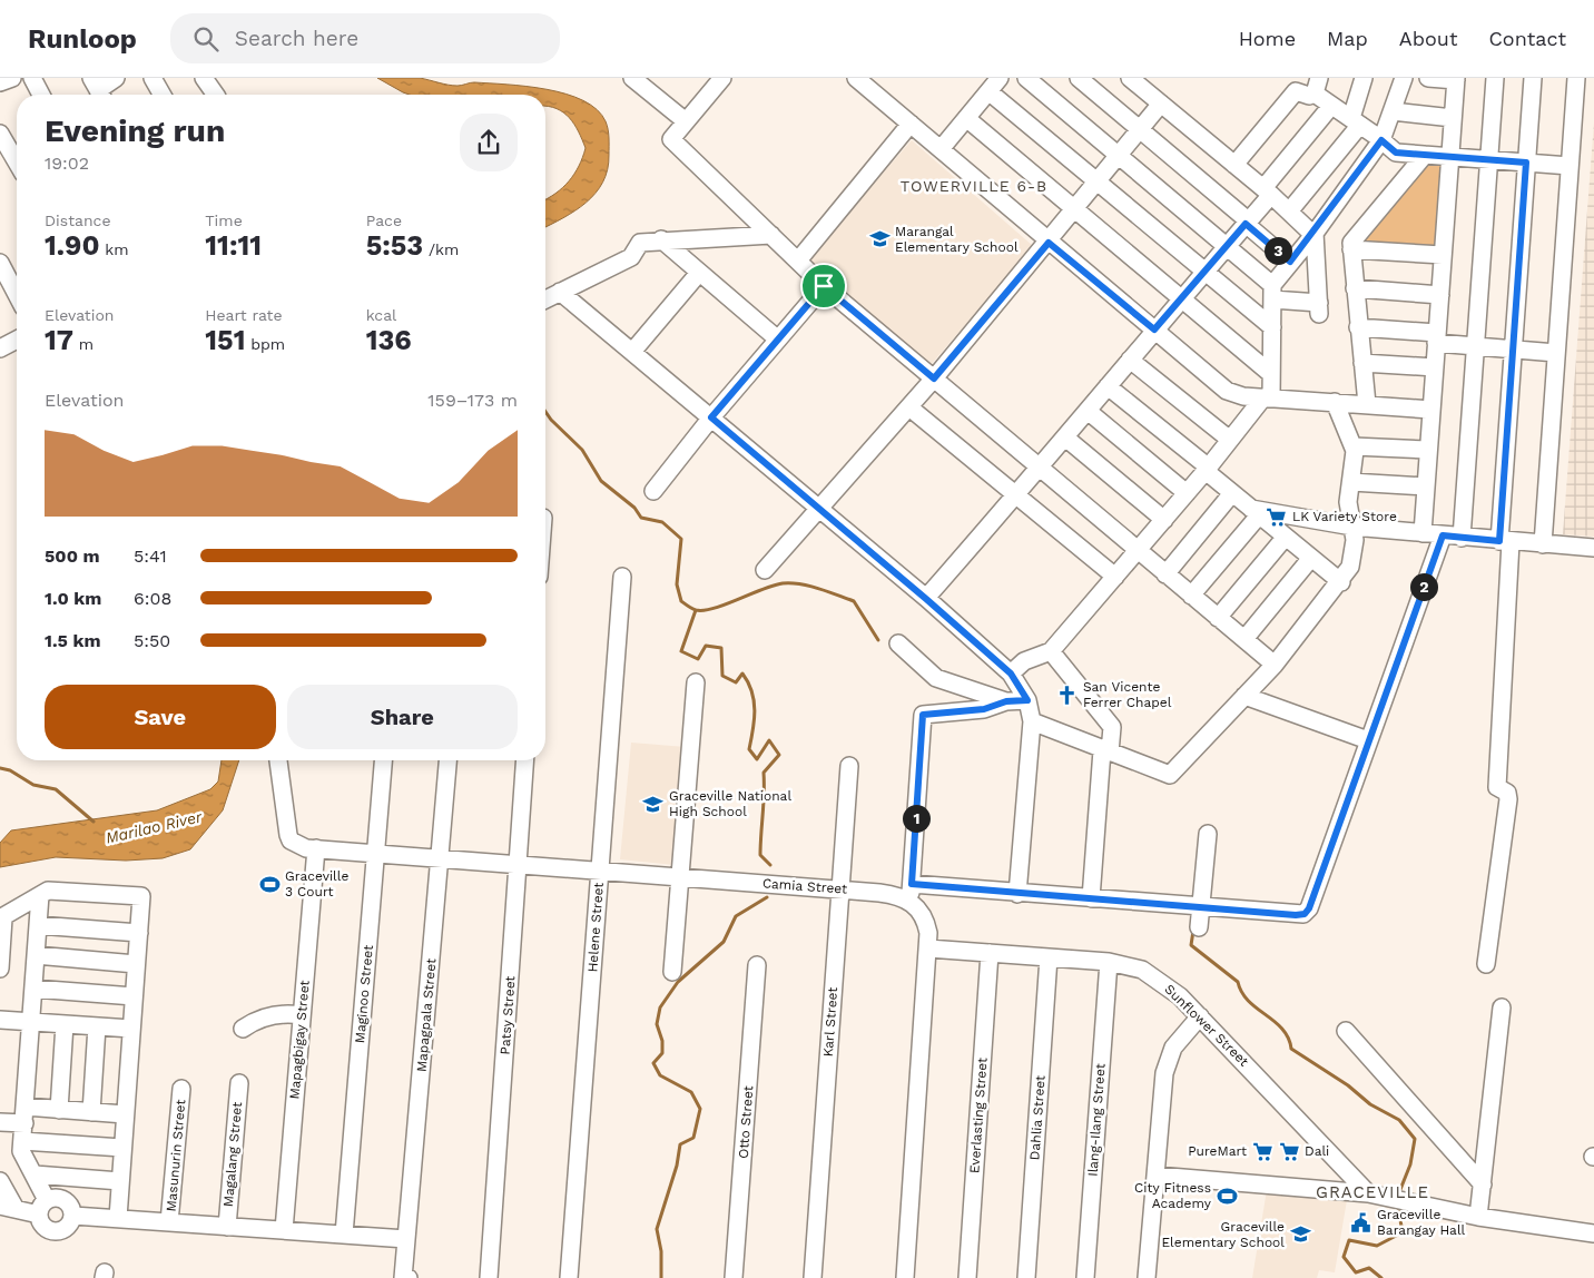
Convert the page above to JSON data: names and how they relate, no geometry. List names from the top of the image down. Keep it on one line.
{"streets":{"street":["Camia Street","Helene Street","Maginoo Street","Mapagpala Street","Patsy Street","Karl Street","Sunflower Street","Mapagbigay Street","Everlasting Street","Dahlia Street","Ilang-Ilang Street","Otto Street","Magalang Street","Masunurin Street"]},"crossings":[["Camia Street","Helene Street"],["Camia Street","Maginoo Street"],["Camia Street","Mapagpala Street"],["Camia Street","Patsy Street"],["Camia Street","Karl Street"],["Camia Street","Mapagbigay Street"],["Sunflower Street","Everlasting Street"],["Sunflower Street","Dahlia Street"],["Sunflower Street","Ilang-Ilang Street"]],"districts":["TOWERVILLE 6-B","GRACEVILLE"],"water":["Marilao River"],"places":{"school or university":["Marangal Elementary School","Graceville National High School","Graceville Elementary School"],"supermarket":["LK Variety Store","PureMart","Dali"],"church":["San Vicente Ferrer Chapel"],"sports":["Graceville 3 Court","City Fitness Academy"],"public building":["Graceville Barangay Hall"]},"page":{"header":"Runloop","search":"Search here","nav":["Home","Map","About","Contact"],"heading":["Evening run","19:02"],"stats":[["Distance","1.90 km"],["Time","11:11"],["Pace","5:53 /km"],["Elevation","17 m"],["Heart rate","151 bpm"],["kcal","136"]],"pins":["3","2","1"],"chart":["Elevation","159–173 m"],"list":[{"name":"500 m","note":"5:41"},{"name":"1.0 km","note":"6:08"},{"name":"1.5 km","note":"5:50"}],"buttons":["Save","Share"]}}
